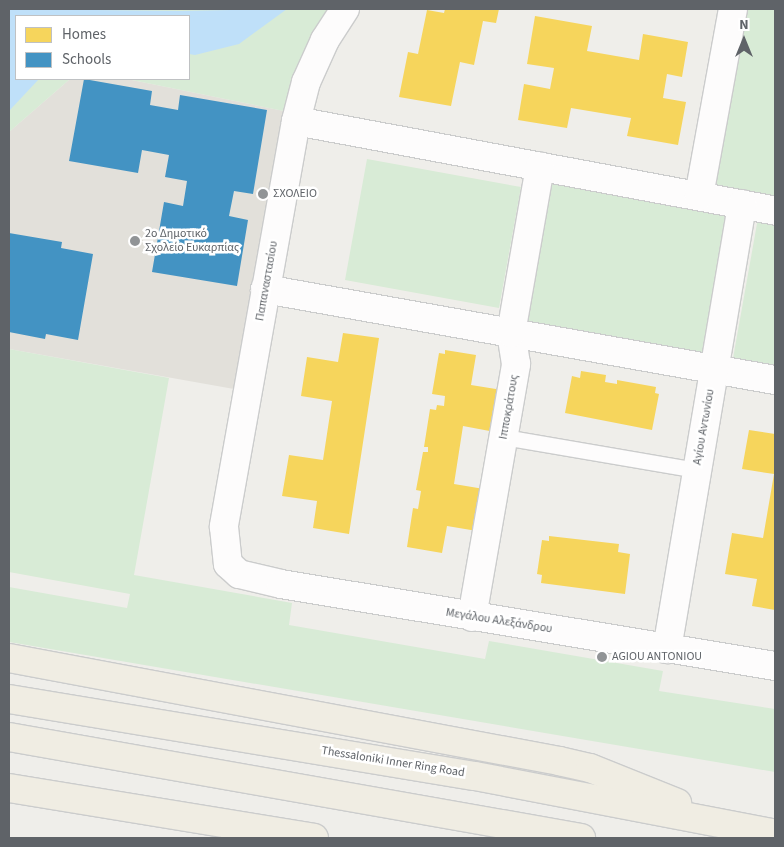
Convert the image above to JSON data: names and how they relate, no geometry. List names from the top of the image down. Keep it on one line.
{"streets":{"highway":["Thessaloniki Inner Ring Road"],"street":["Παπαναστασίου","Ιπποκράτους","Αγίου Αντωνίου","Μεγάλου Αλεξάνδρου"]},"crossings":[["Παπαναστασίου","Μεγάλου Αλεξάνδρου"],["Ιπποκράτους","Μεγάλου Αλεξάνδρου"],["Αγίου Αντωνίου","Μεγάλου Αλεξάνδρου"]],"places":["ΣΧΟΛΕΙΟ","2ο Δημοτικό Σχολείο Ευκαρπίας","AGIOU ANTONIOU"],"legend":["Homes","Schools"],"north":"top"}
